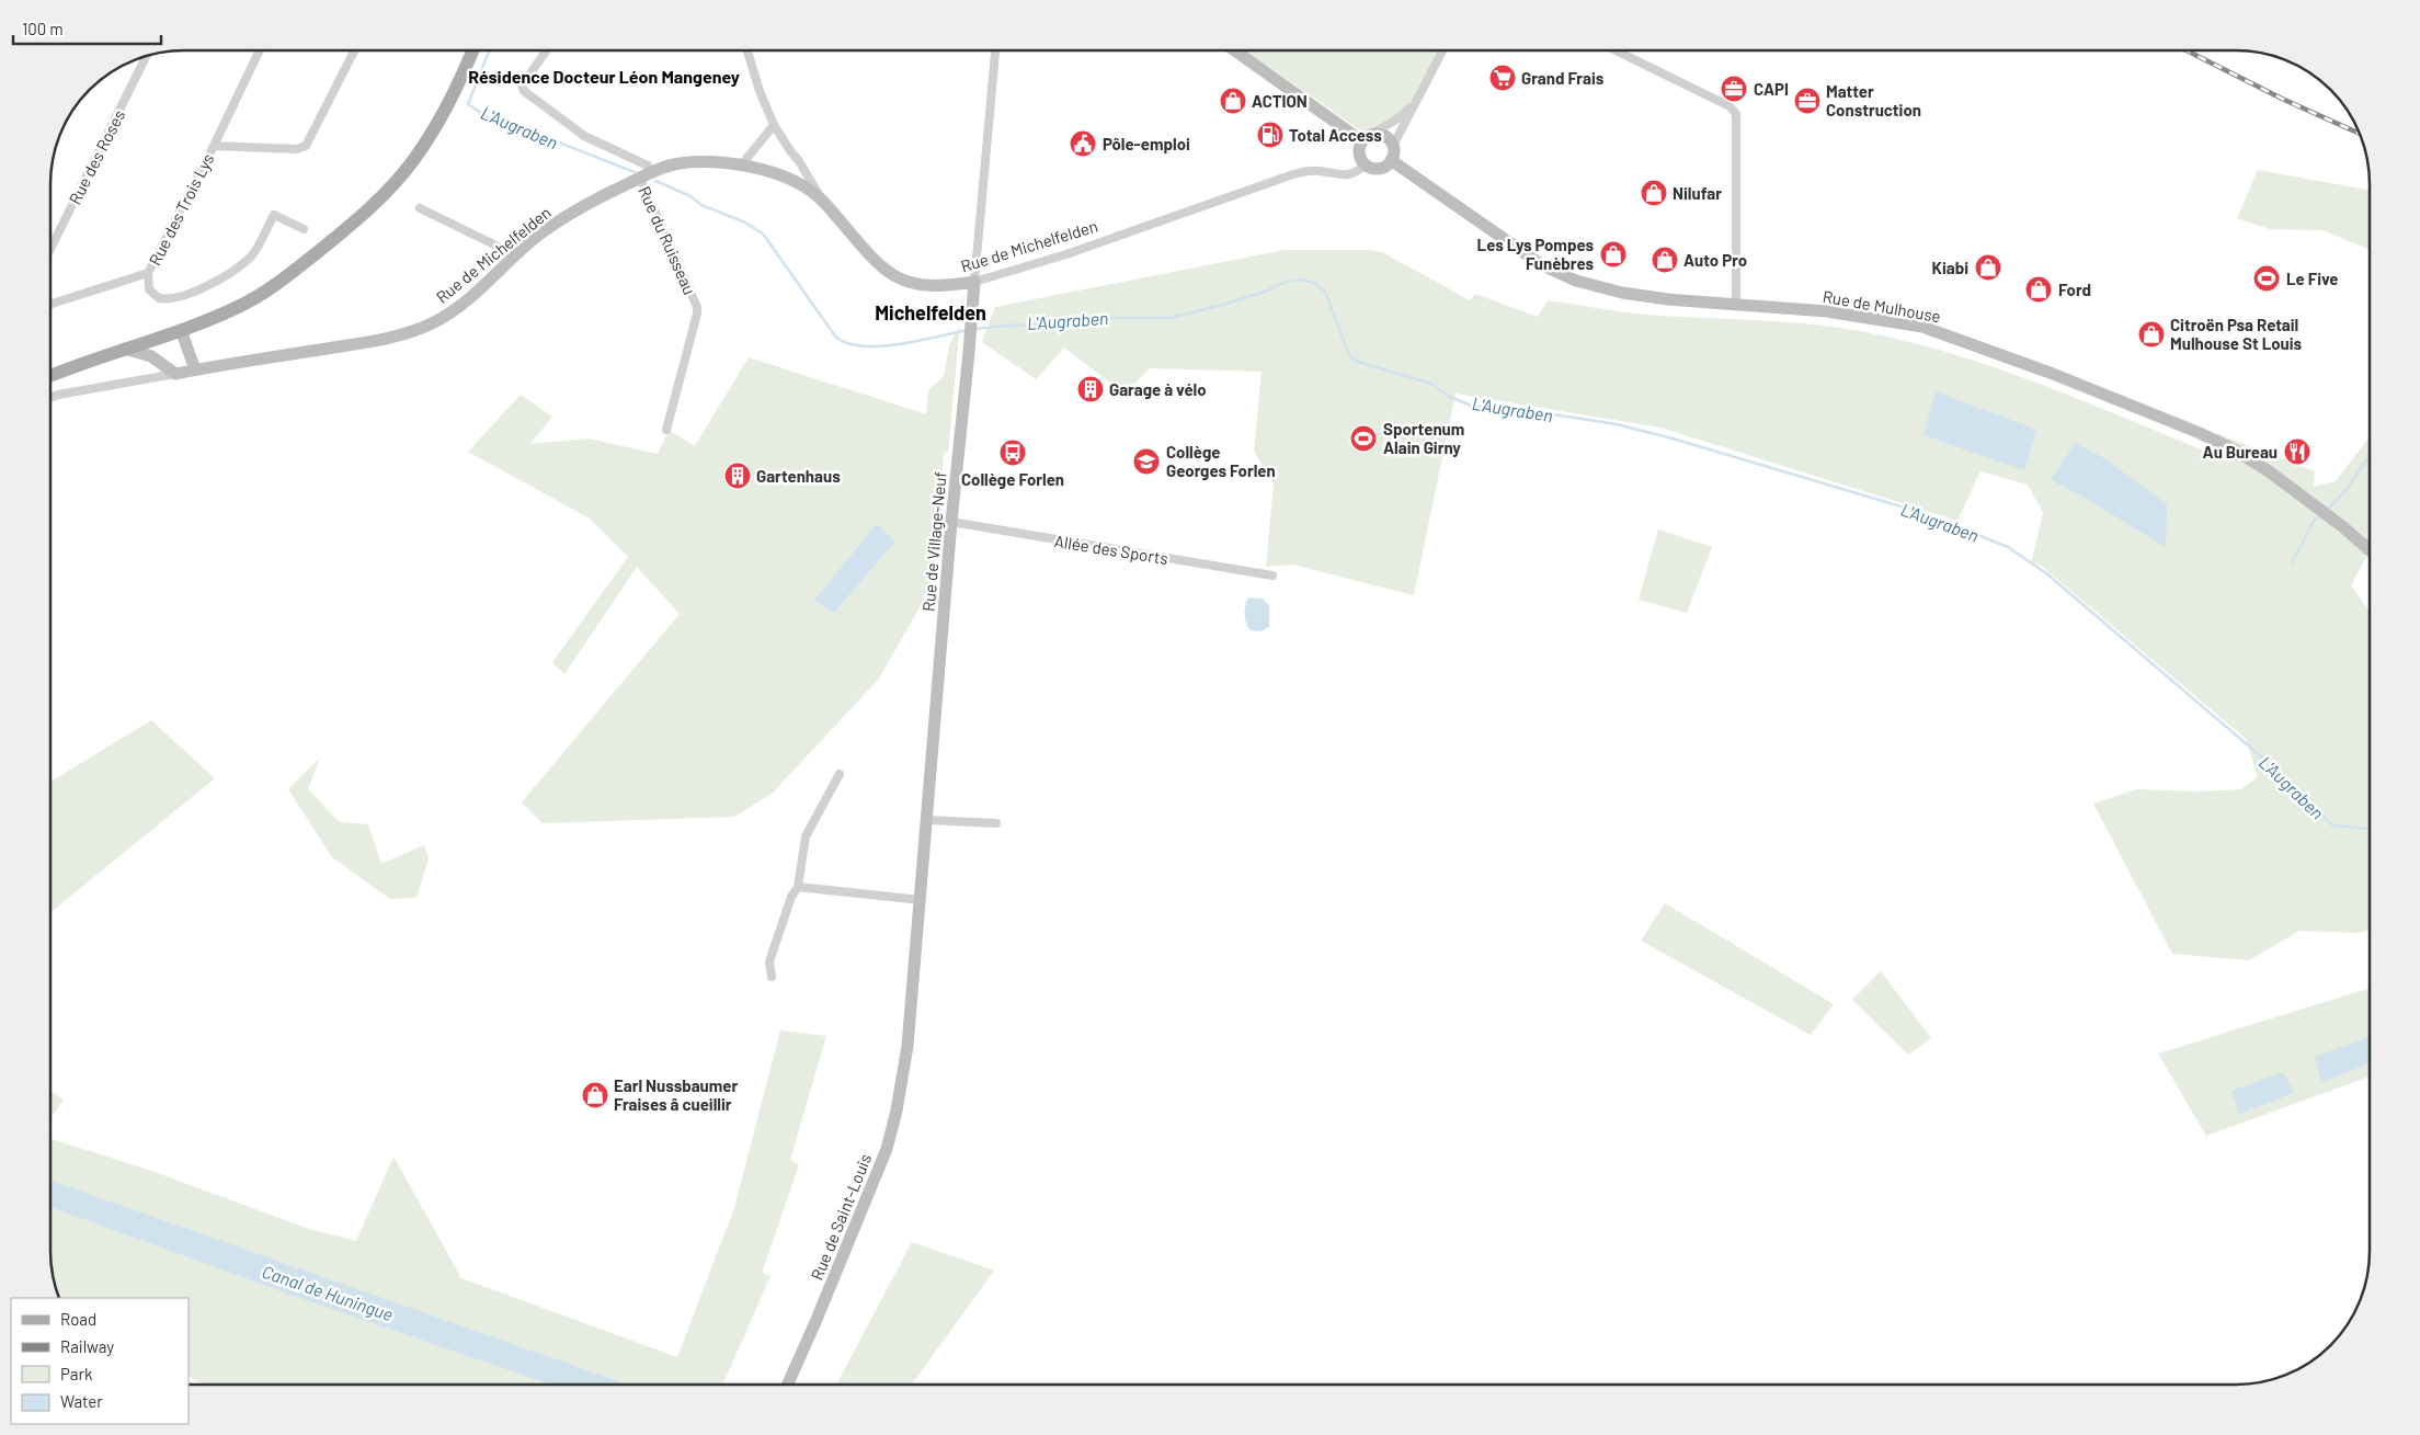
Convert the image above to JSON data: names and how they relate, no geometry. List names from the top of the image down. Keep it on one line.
{"streets":{"street":["Rue des Roses","Rue des Trois Lys","Rue du Ruisseau","Rue de Michelfelden","Rue de Mulhouse","Rue de Village-Neuf","Allée des Sports","Rue de Saint-Louis"]},"crossings":[["Rue du Ruisseau","Rue de Michelfelden"],["Rue de Michelfelden","Rue de Mulhouse"],["Rue de Michelfelden","Rue de Village-Neuf"],["Rue de Village-Neuf","Allée des Sports"],["Rue de Village-Neuf","Rue de Saint-Louis"]],"districts":["Résidence Docteur Léon Mangeney","Michelfelden"],"water":["L'Augraben","Canal de Huningue"],"places":{"supermarket":["Grand Frais"],"office":["CAPI","Matter Construction"],"shop":["ACTION","Nilufar","Les Lys Pompes Funèbres","Auto Pro","Kiabi","Ford","Citroën Psa Retail Mulhouse St Louis","Earl Nussbaumer Fraises â cueillir"],"fuel station":["Total Access"],"public building":["Pôle-emploi"],"sports":["Le Five","Sportenum Alain Girny"],"building":["Garage à vélo","Gartenhaus"],"restaurant":["Au Bureau"],"bus stop":["Collège Forlen"],"school or university":["Collège Georges Forlen"]},"legend":["Road","Railway","Park","Water"],"scale_bar":"100 m"}
